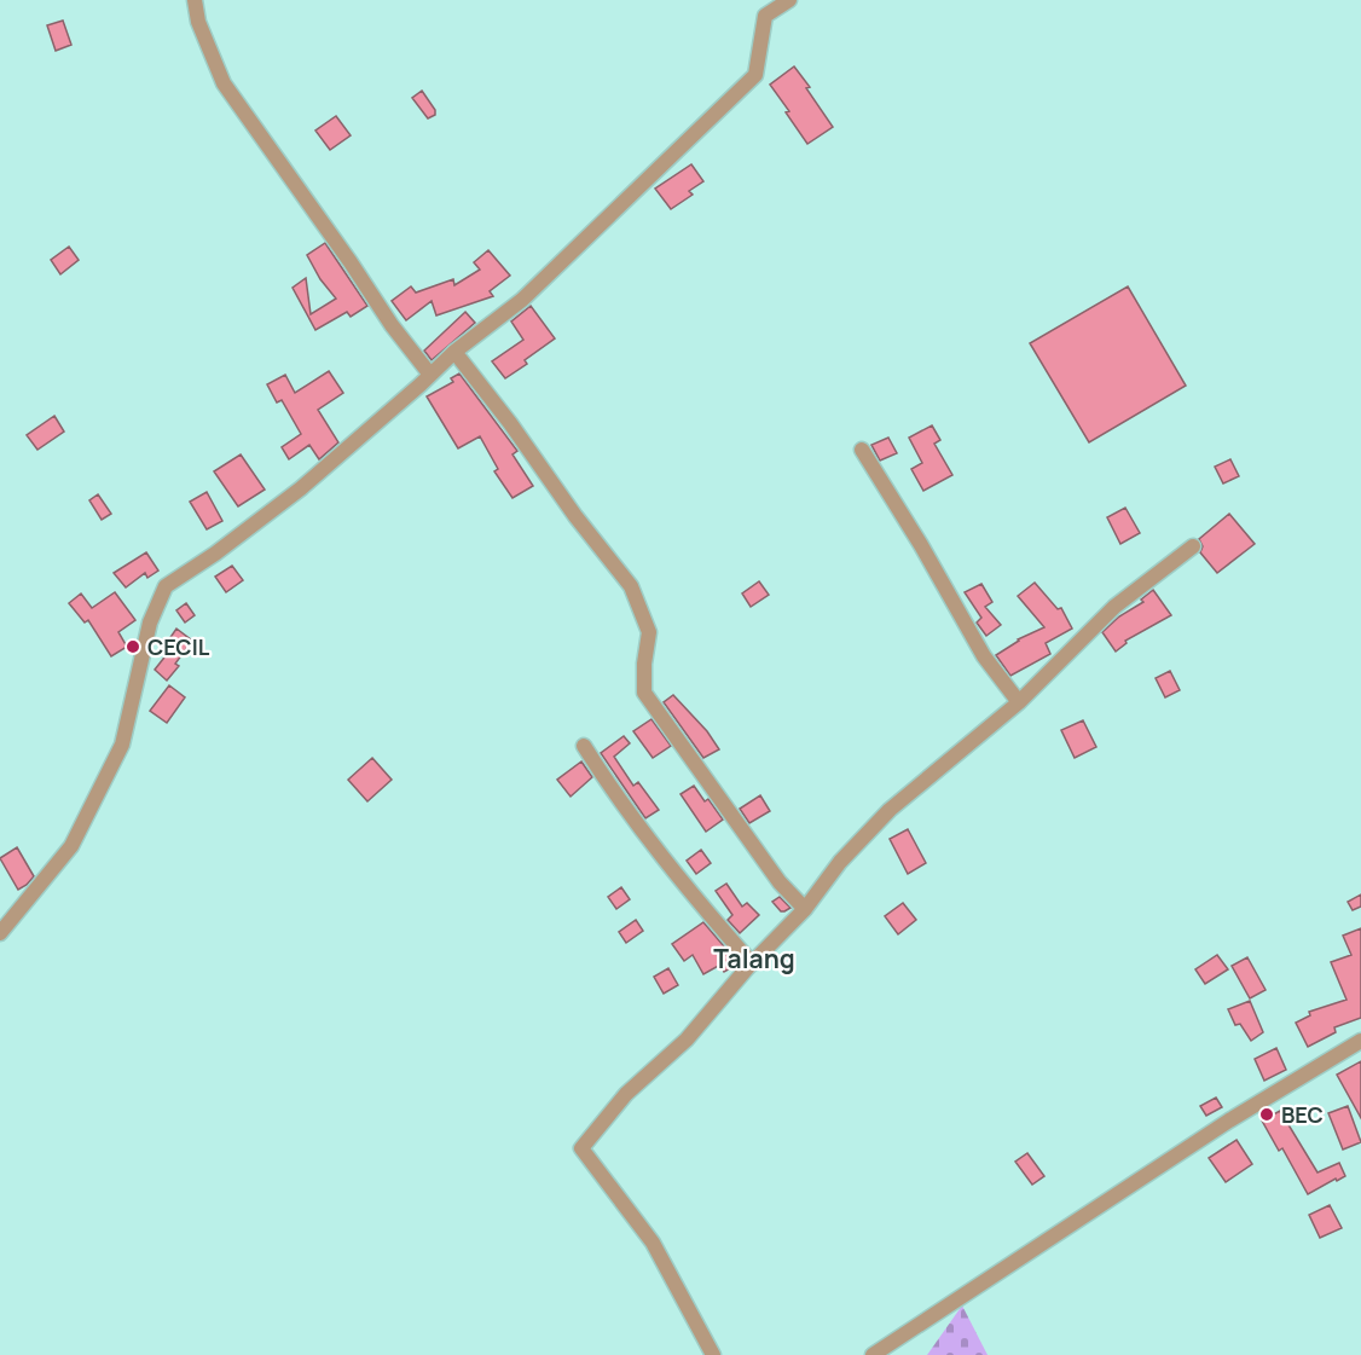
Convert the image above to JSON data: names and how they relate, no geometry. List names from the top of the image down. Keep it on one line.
{"districts":["Talang"],"places":["CECIL","BEC"]}
